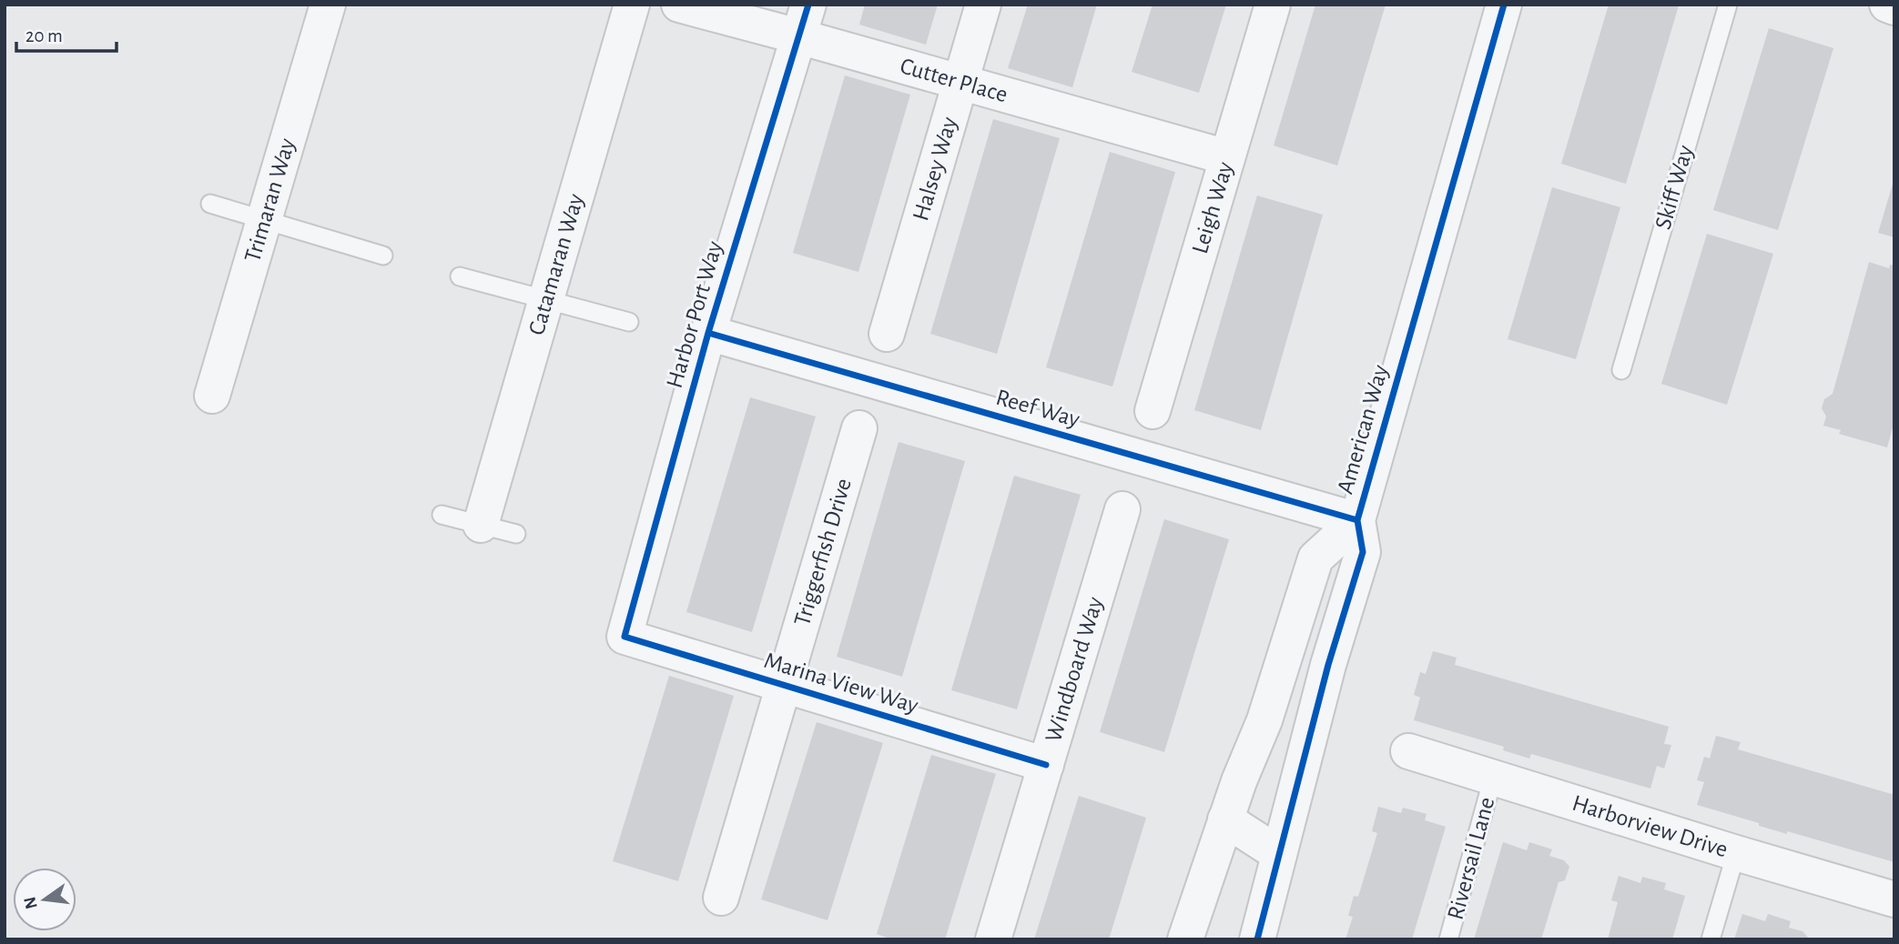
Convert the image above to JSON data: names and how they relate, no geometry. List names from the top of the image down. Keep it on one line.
{"streets":{"street":["Cutter Place","Halsey Way","Trimaran Way","Leigh Way","Catamaran Way","Harbor Port Way","Reef Way","American Way","Triggerfish Drive","Windboard Way","Marina View Way","Harborview Drive"],"lane":["Skiff Way","Riversail Lane"]},"crossings":[["Cutter Place","Halsey Way"],["Cutter Place","Leigh Way"],["Cutter Place","Harbor Port Way"],["Harbor Port Way","Reef Way"],["Harbor Port Way","Marina View Way"],["Reef Way","American Way"],["Triggerfish Drive","Marina View Way"],["Windboard Way","Marina View Way"],["Harborview Drive","Riversail Lane"]],"scale_bar":"20 m","north":"left"}
